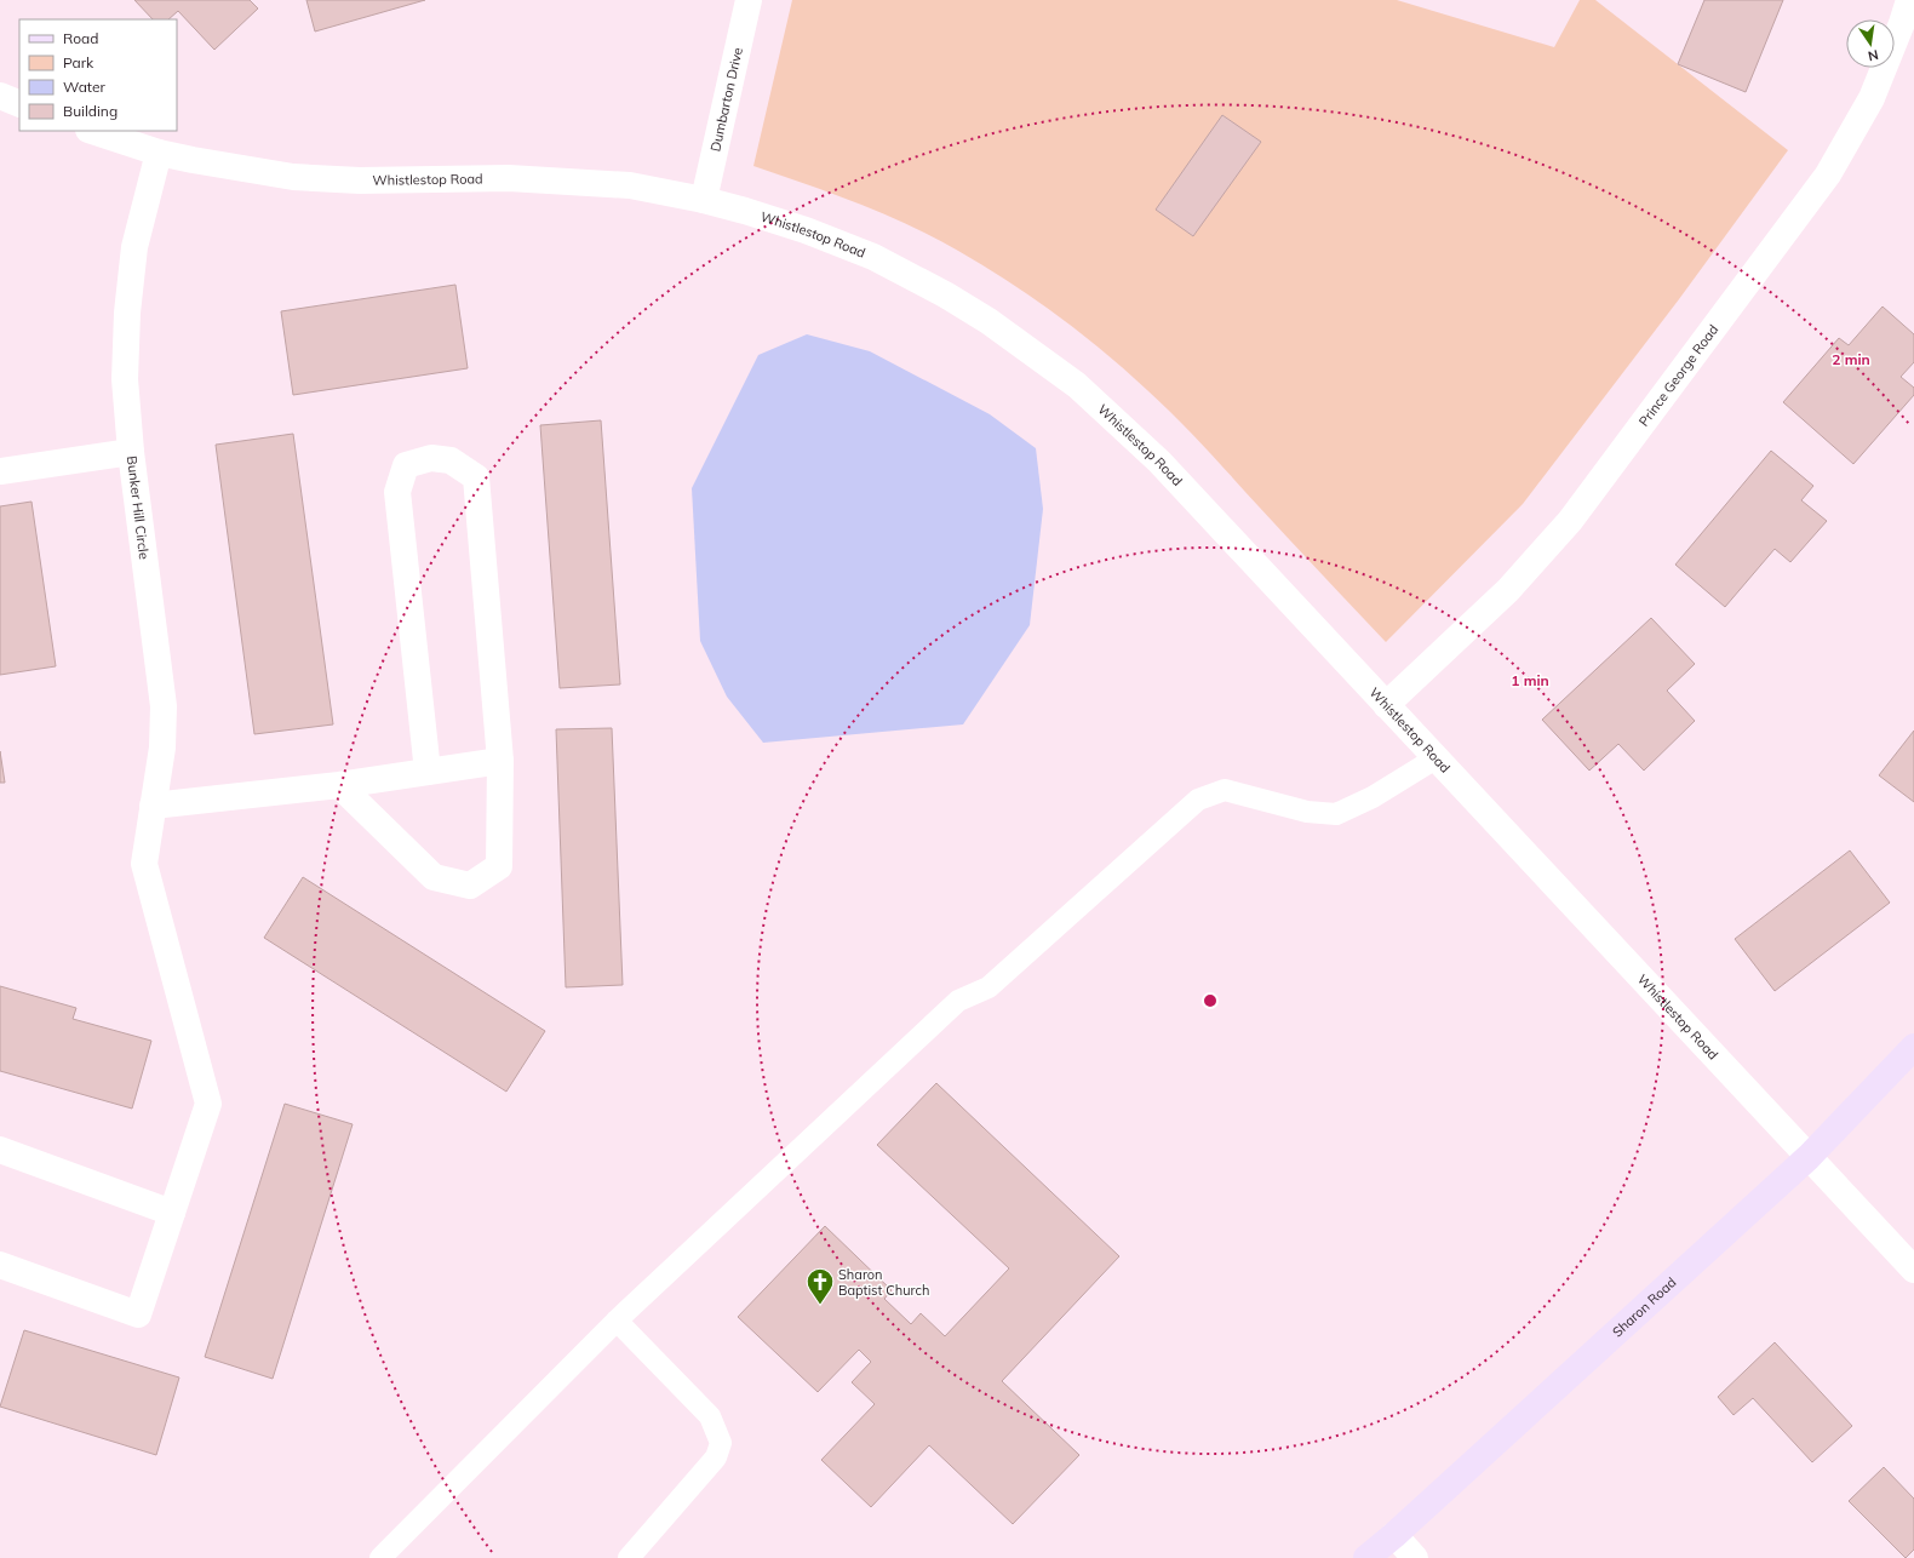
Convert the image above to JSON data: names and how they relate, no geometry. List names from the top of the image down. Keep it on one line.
{"streets":{"main road":["Sharon Road"],"street":["Dumbarton Drive","Whistlestop Road","Prince George Road","Bunker Hill Circle"]},"crossings":[["Dumbarton Drive","Whistlestop Road"],["Whistlestop Road","Prince George Road"],["Whistlestop Road","Bunker Hill Circle"],["Whistlestop Road","Sharon Road"]],"places":{"church":["Sharon Baptist Church"]},"legend":["Road","Park","Water","Building"],"north":"bottom","rings":["2 min","1 min"]}
